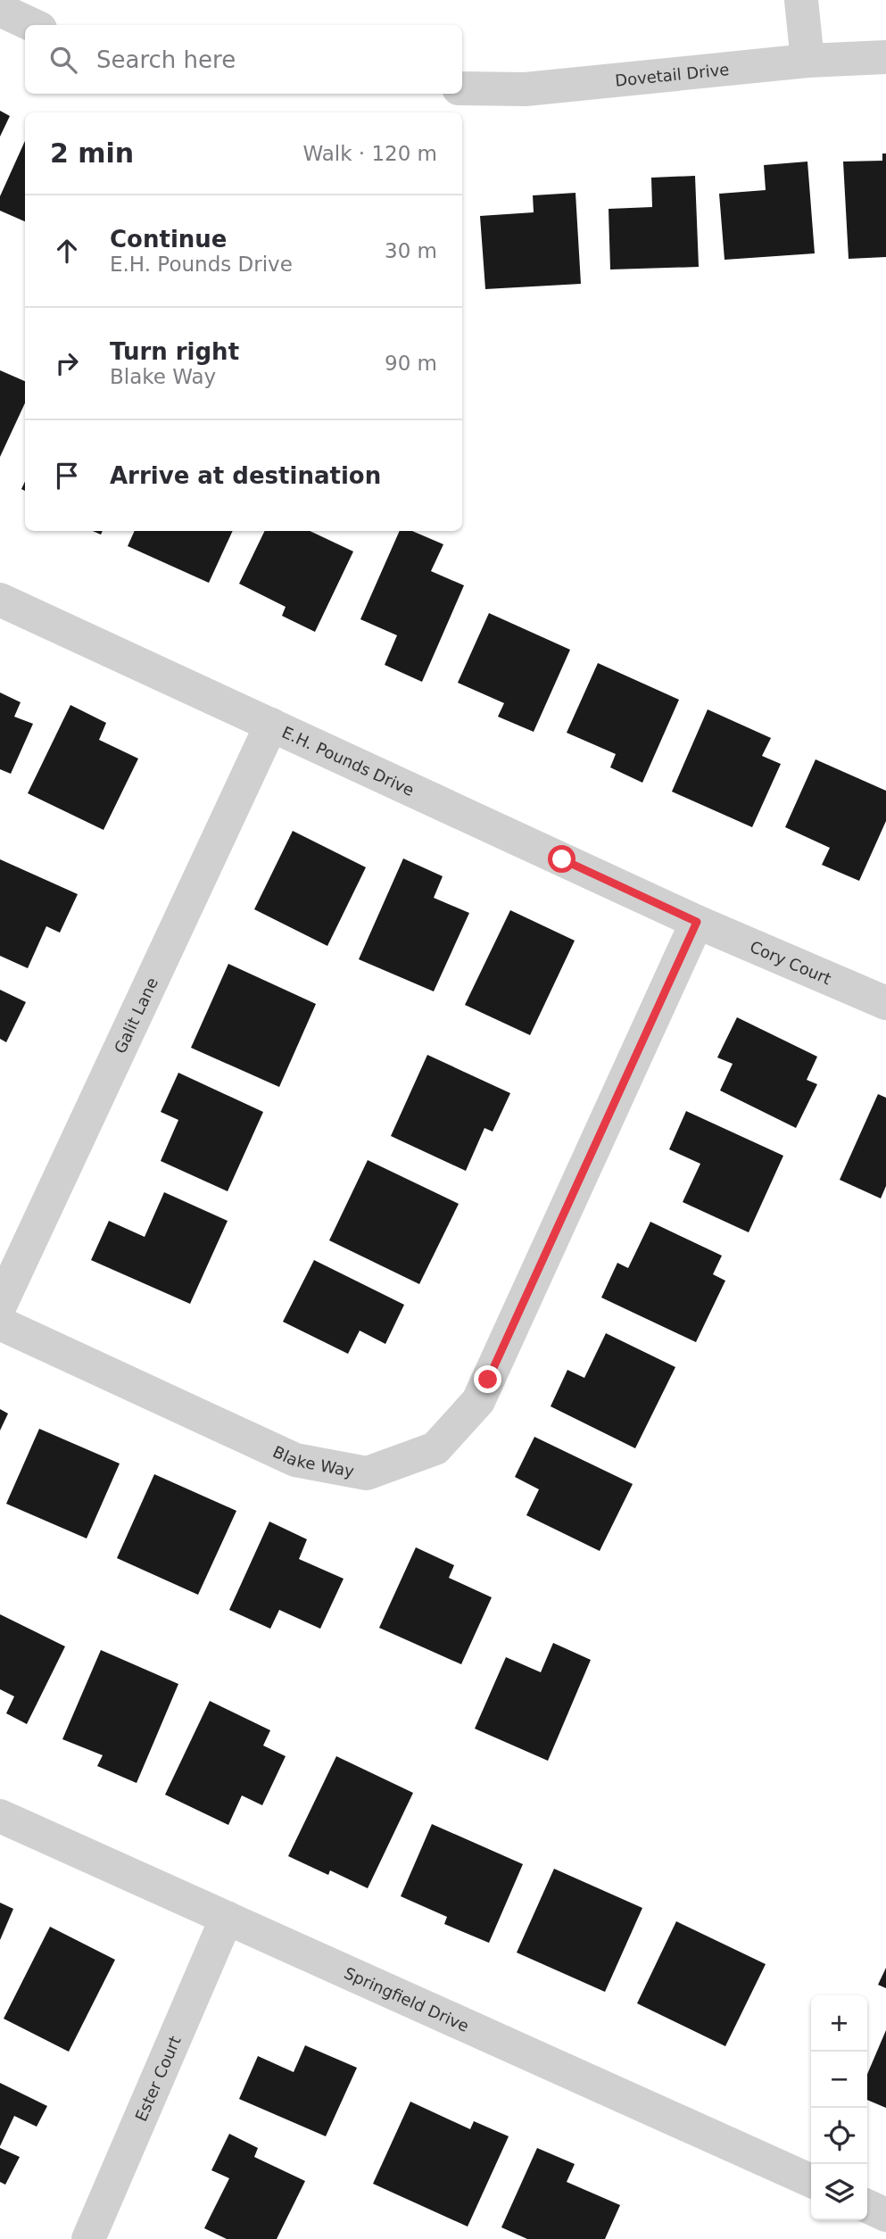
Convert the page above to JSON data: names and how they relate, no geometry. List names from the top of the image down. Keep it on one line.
{"streets":{"street":["Dovetail Drive","E.H. Pounds Drive","Cory Court","Galit Lane","Blake Way","Springfield Drive","Ester Court"]},"crossings":[["E.H. Pounds Drive","Cory Court"],["E.H. Pounds Drive","Galit Lane"],["E.H. Pounds Drive","Blake Way"],["Cory Court","Blake Way"],["Springfield Drive","Ester Court"]],"page":{"search":"Search here","heading":["2 min","Walk · 120 m"],"list":[["Continue","E.H. Pounds Drive","30 m"],["Turn right","Blake Way","90 m"],"Arrive at destination"],"map_buttons":["+","−"]}}
